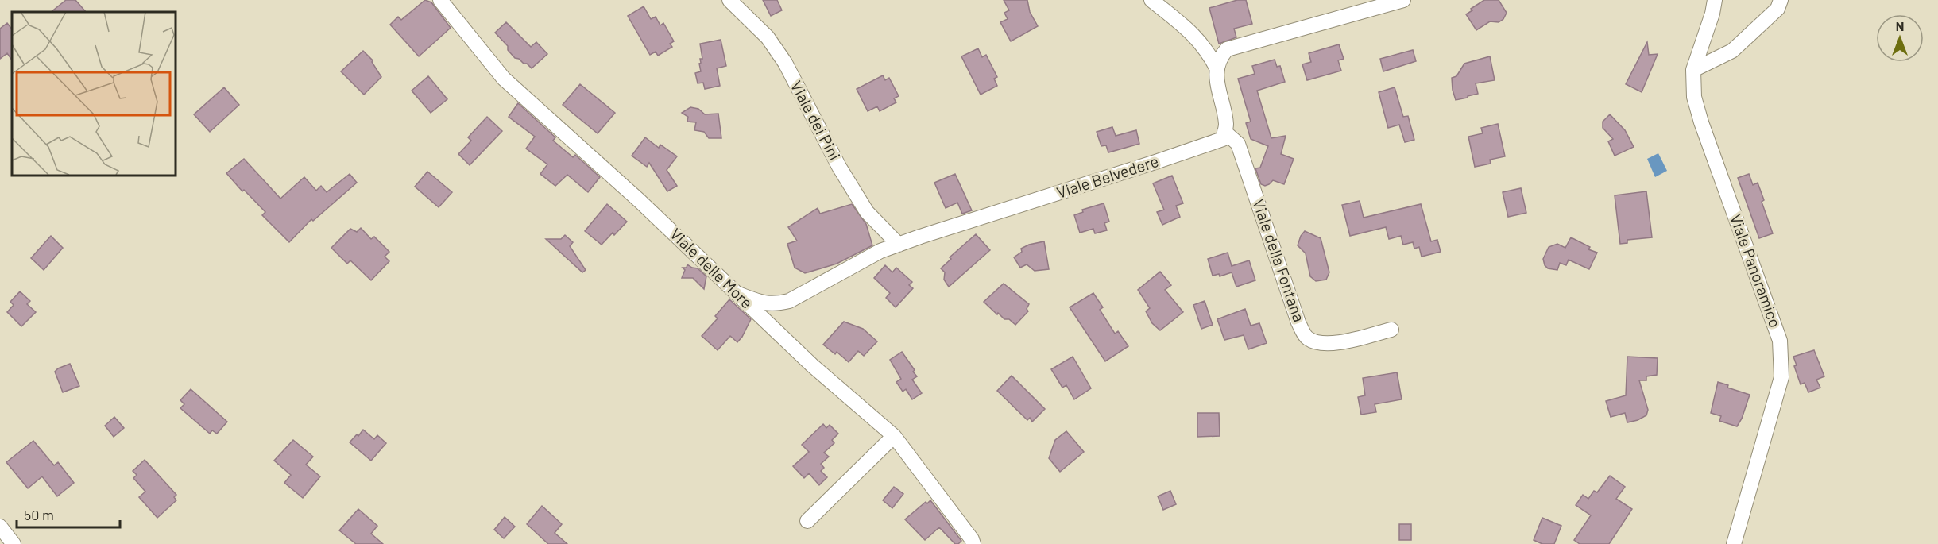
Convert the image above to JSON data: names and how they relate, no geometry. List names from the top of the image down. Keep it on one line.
{"streets":{"street":["Viale dei Pini","Viale Belvedere","Viale della Fontana","Viale delle More","Viale Panoramico"]},"crossings":[["Viale dei Pini","Viale Belvedere"],["Viale Belvedere","Viale della Fontana"],["Viale Belvedere","Viale delle More"]],"scale_bar":"50 m","north":"top"}
